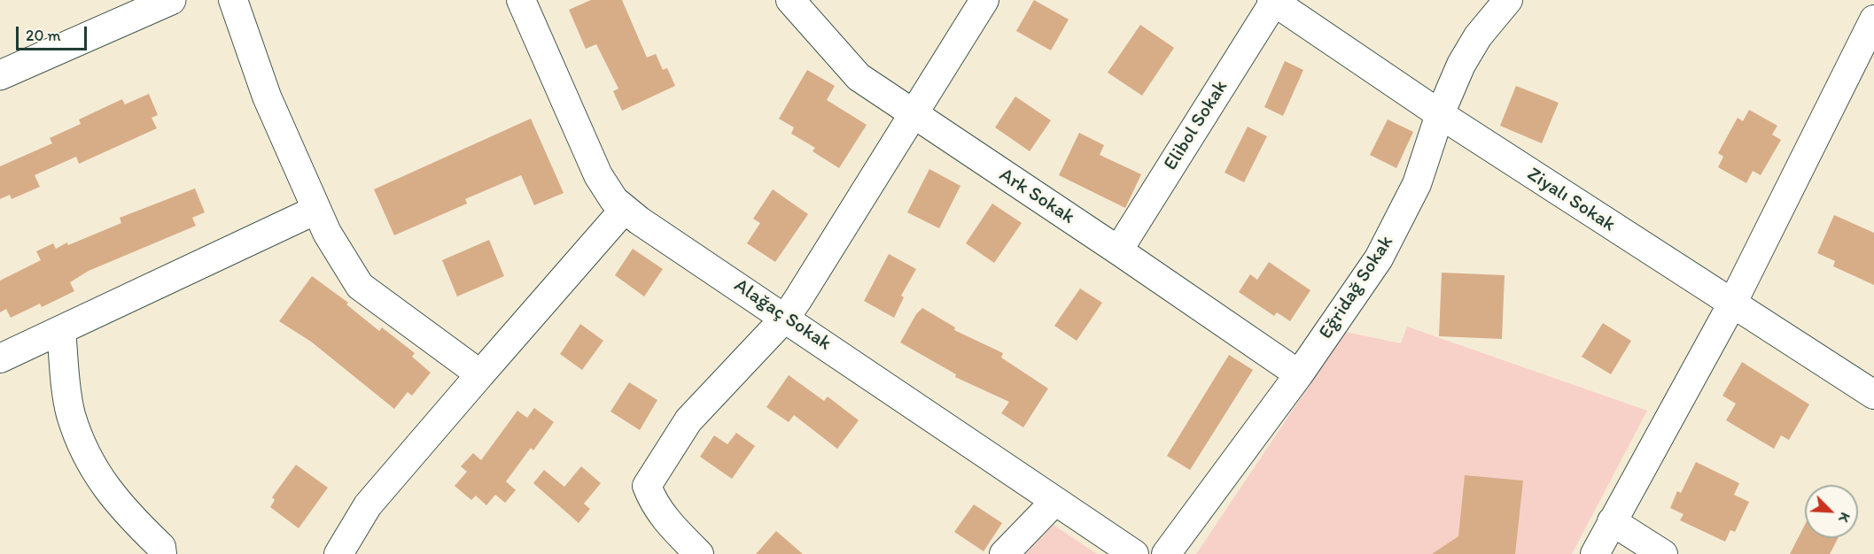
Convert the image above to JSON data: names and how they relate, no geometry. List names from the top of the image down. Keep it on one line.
{"streets":{"street":["Elibol Sokak","Ark Sokak","Ziyalı Sokak","Eğridağ Sokak","Alağaç Sokak"]},"crossings":[["Elibol Sokak","Ark Sokak"],["Elibol Sokak","Ziyalı Sokak"],["Ark Sokak","Eğridağ Sokak"],["Ziyalı Sokak","Eğridağ Sokak"]],"scale_bar":"20 m","north":"bottom right"}
